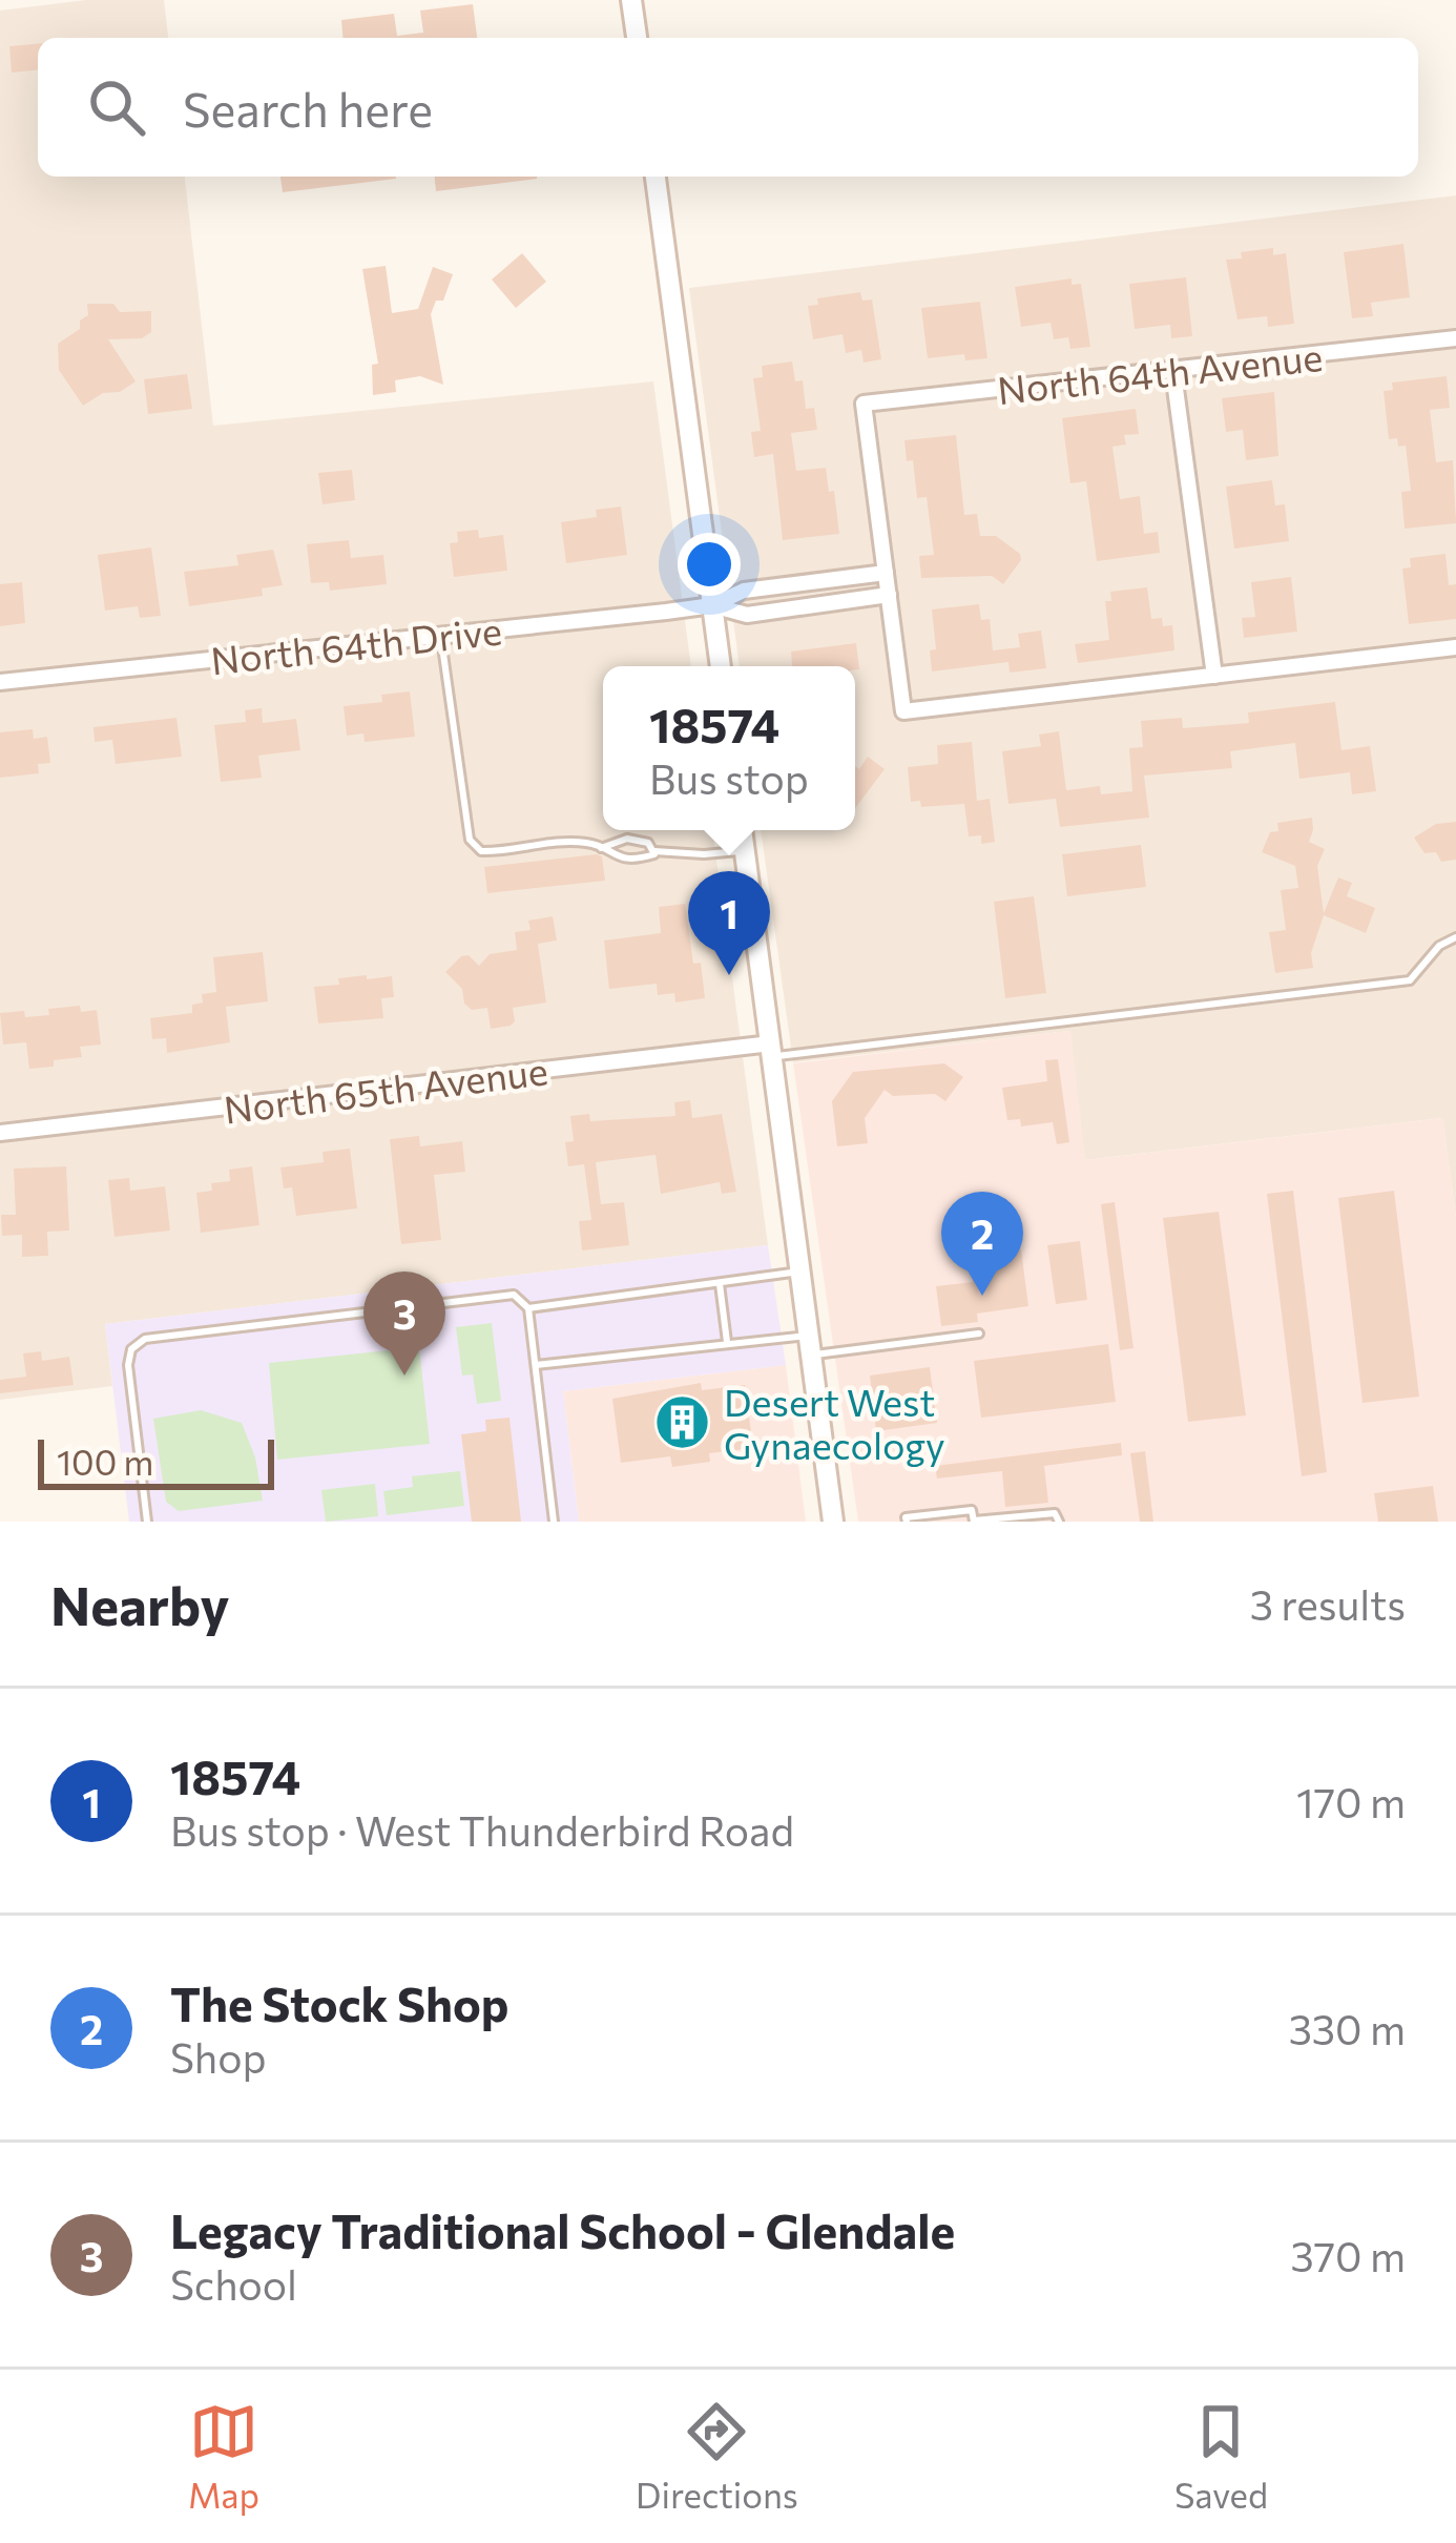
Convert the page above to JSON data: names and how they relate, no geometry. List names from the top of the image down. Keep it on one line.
{"streets":{"street":["North 64th Avenue","North 64th Drive","North 65th Avenue"]},"crossings":[["North 64th Avenue","North 64th Drive"]],"places":{"building":["Desert West Gynaecology"]},"scale_bar":"100 m","page":{"search":"Search here","popup":["18574","Bus stop"],"pins":["1","2","3"],"scale":"100 m","heading":["Nearby","3 results"],"list":[{"mark":"1","name":"18574","note":"Bus stop · West Thunderbird Road","value":"170 m"},{"mark":"2","name":"The Stock Shop","note":"Shop","value":"330 m"},{"mark":"3","name":"Legacy Traditional School - Glendale","note":"School","value":"370 m"}],"nav":["Map","Directions","Saved"]}}
